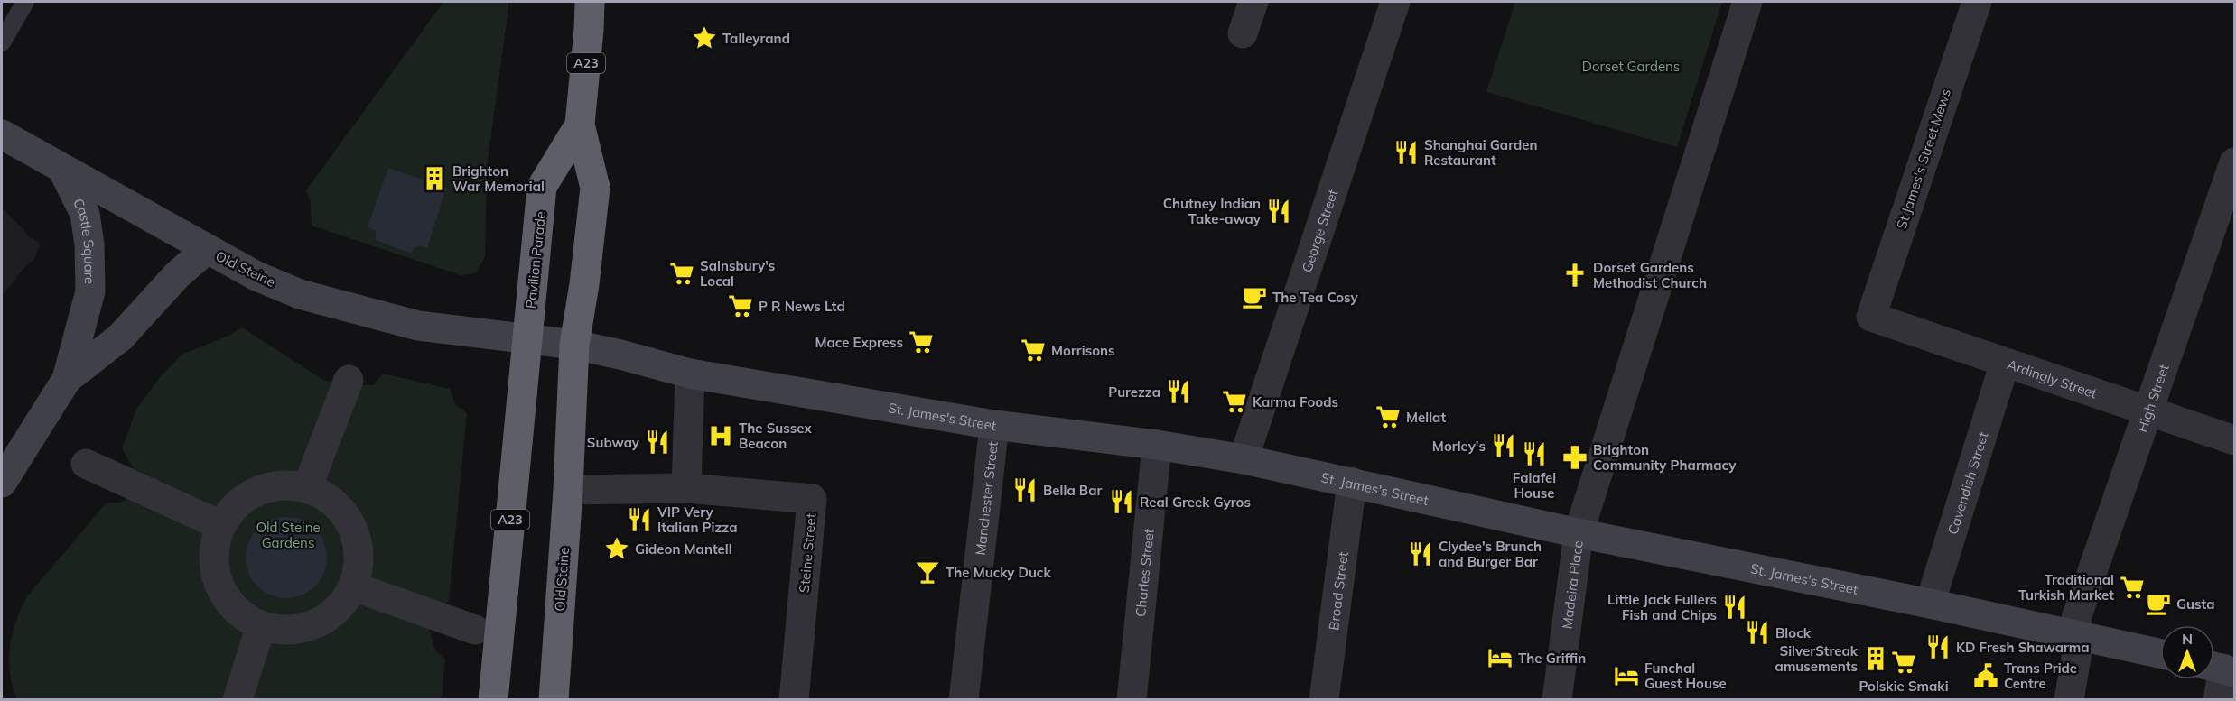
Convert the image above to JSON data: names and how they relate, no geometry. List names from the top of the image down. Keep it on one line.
{"streets":{"highway":["A23","Pavilion Parade","Old Steine"],"main road":["Castle Square","St. James's Street"],"street":["St James's Street Mews","George Street","Ardingly Street","High Street","Cavendish Street","Manchester Street","Steine Street","Charles Street","Madeira Place","Broad Street"]},"crossings":[["A23","Pavilion Parade"],["A23","Old Steine"],["St James's Street Mews","Ardingly Street"],["George Street","St. James's Street"],["Castle Square","Old Steine"],["Pavilion Parade","Old Steine"],["Pavilion Parade","St. James's Street"],["Old Steine","St. James's Street"],["Old Steine","Steine Street"],["Ardingly Street","High Street"],["Ardingly Street","Cavendish Street"],["High Street","St. James's Street"],["St. James's Street","Cavendish Street"],["St. James's Street","Manchester Street"],["St. James's Street","Charles Street"],["St. James's Street","Madeira Place"],["St. James's Street","Broad Street"]],"parks":["Dorset Gardens","Old Steine Gardens"],"places":{"place":["Talleyrand","Gideon Mantell"],"restaurant":["Shanghai Garden Restaurant","Chutney Indian Take-away","Purezza","Subway","Morley's","Falafel House","Bella Bar","Real Greek Gyros","VIP Very Italian Pizza","Clydee's Brunch and Burger Bar","Little Jack Fullers Fish and Chips","Block","KD Fresh Shawarma"],"building":["Brighton War Memorial","SilverStreak amusements"],"supermarket":["Sainsbury's Local","P R News Ltd","Mace Express","Morrisons","Karma Foods","Mellat","Traditional Turkish Market","Polskie Smaki"],"church":["Dorset Gardens Methodist Church"],"cafe":["The Tea Cosy","Gusta"],"hospital":["The Sussex Beacon"],"pharmacy":["Brighton Community Pharmacy"],"bar":["The Mucky Duck"],"hotel":["The Griffin","Funchal Guest House"],"public building":["Trans Pride Centre"]},"north":"top"}
